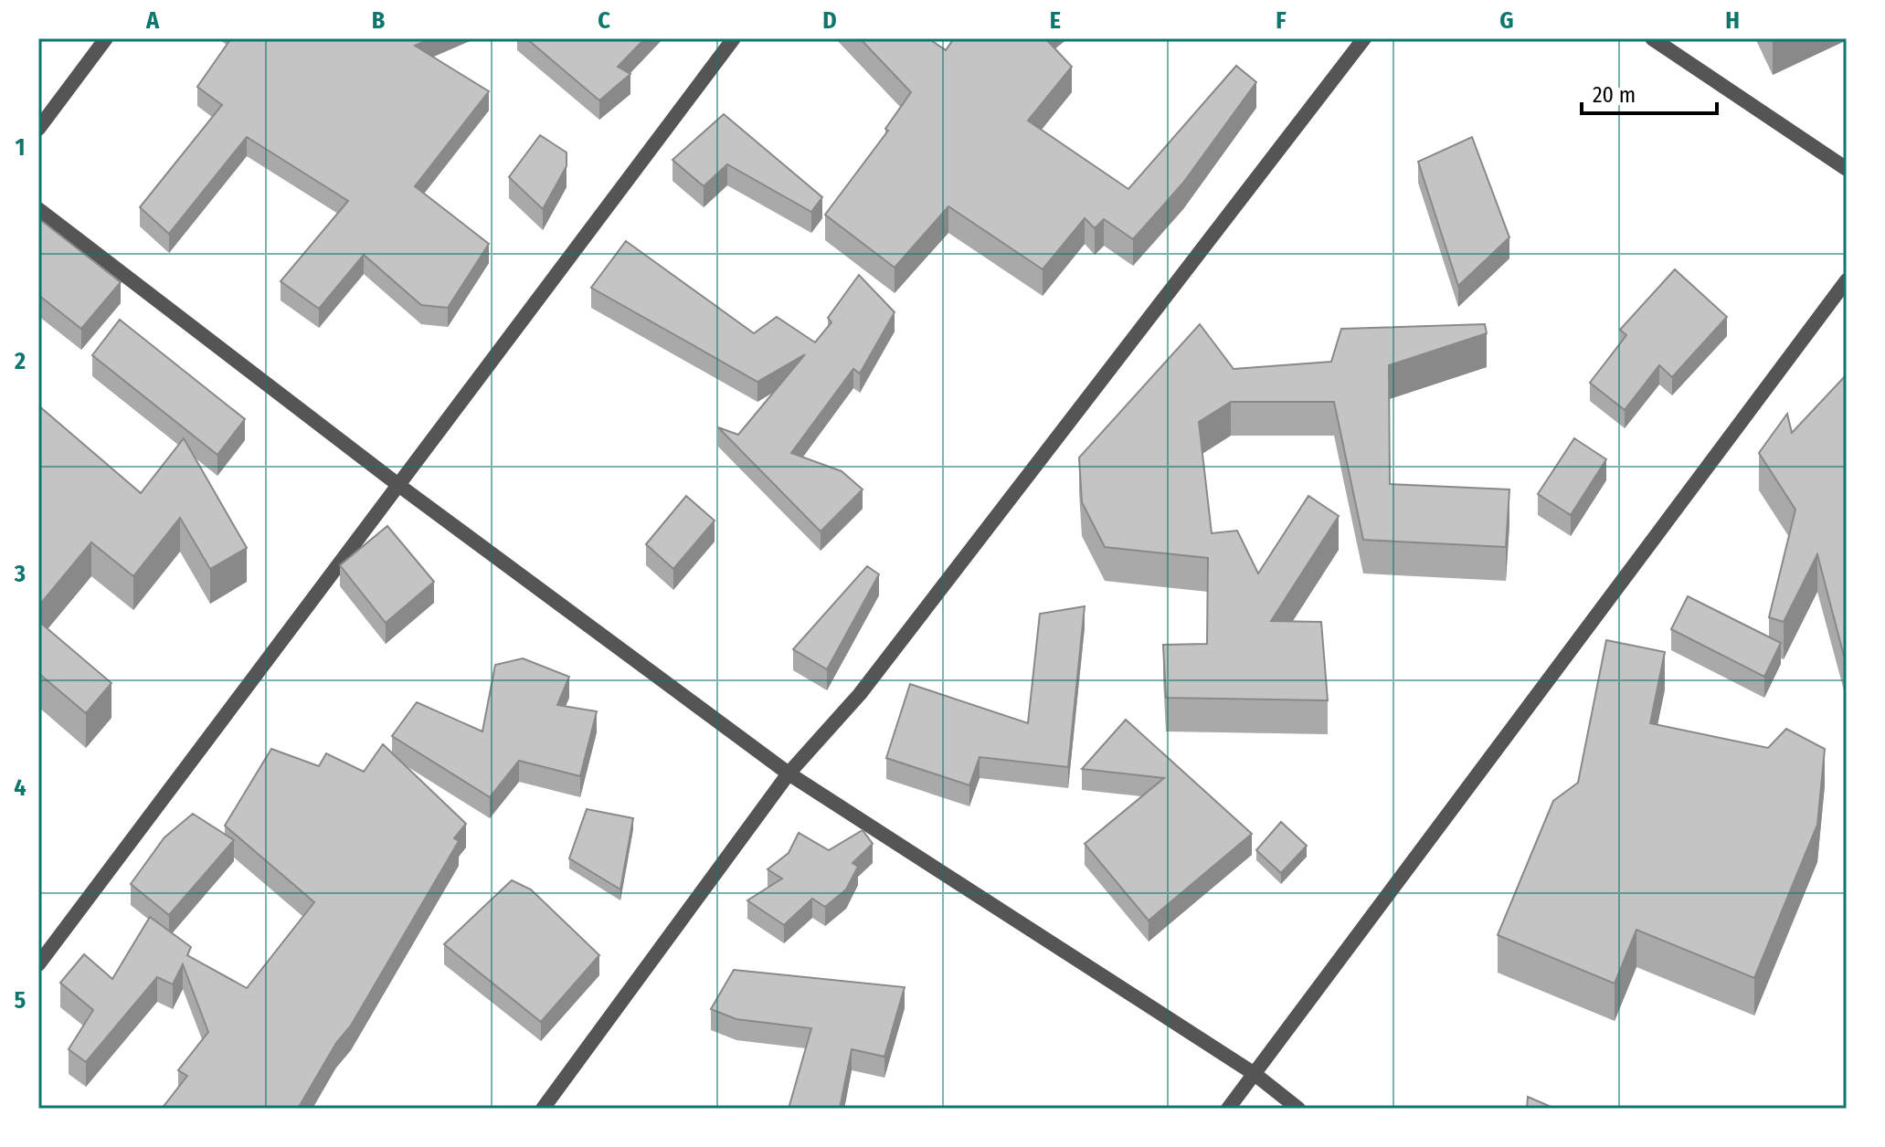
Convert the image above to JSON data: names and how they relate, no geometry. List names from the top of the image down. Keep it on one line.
{"scale_bar":"20 m","grid":{"columns":["A","B","C","D","E","F","G","H"],"rows":["1","2","3","4","5"]}}
